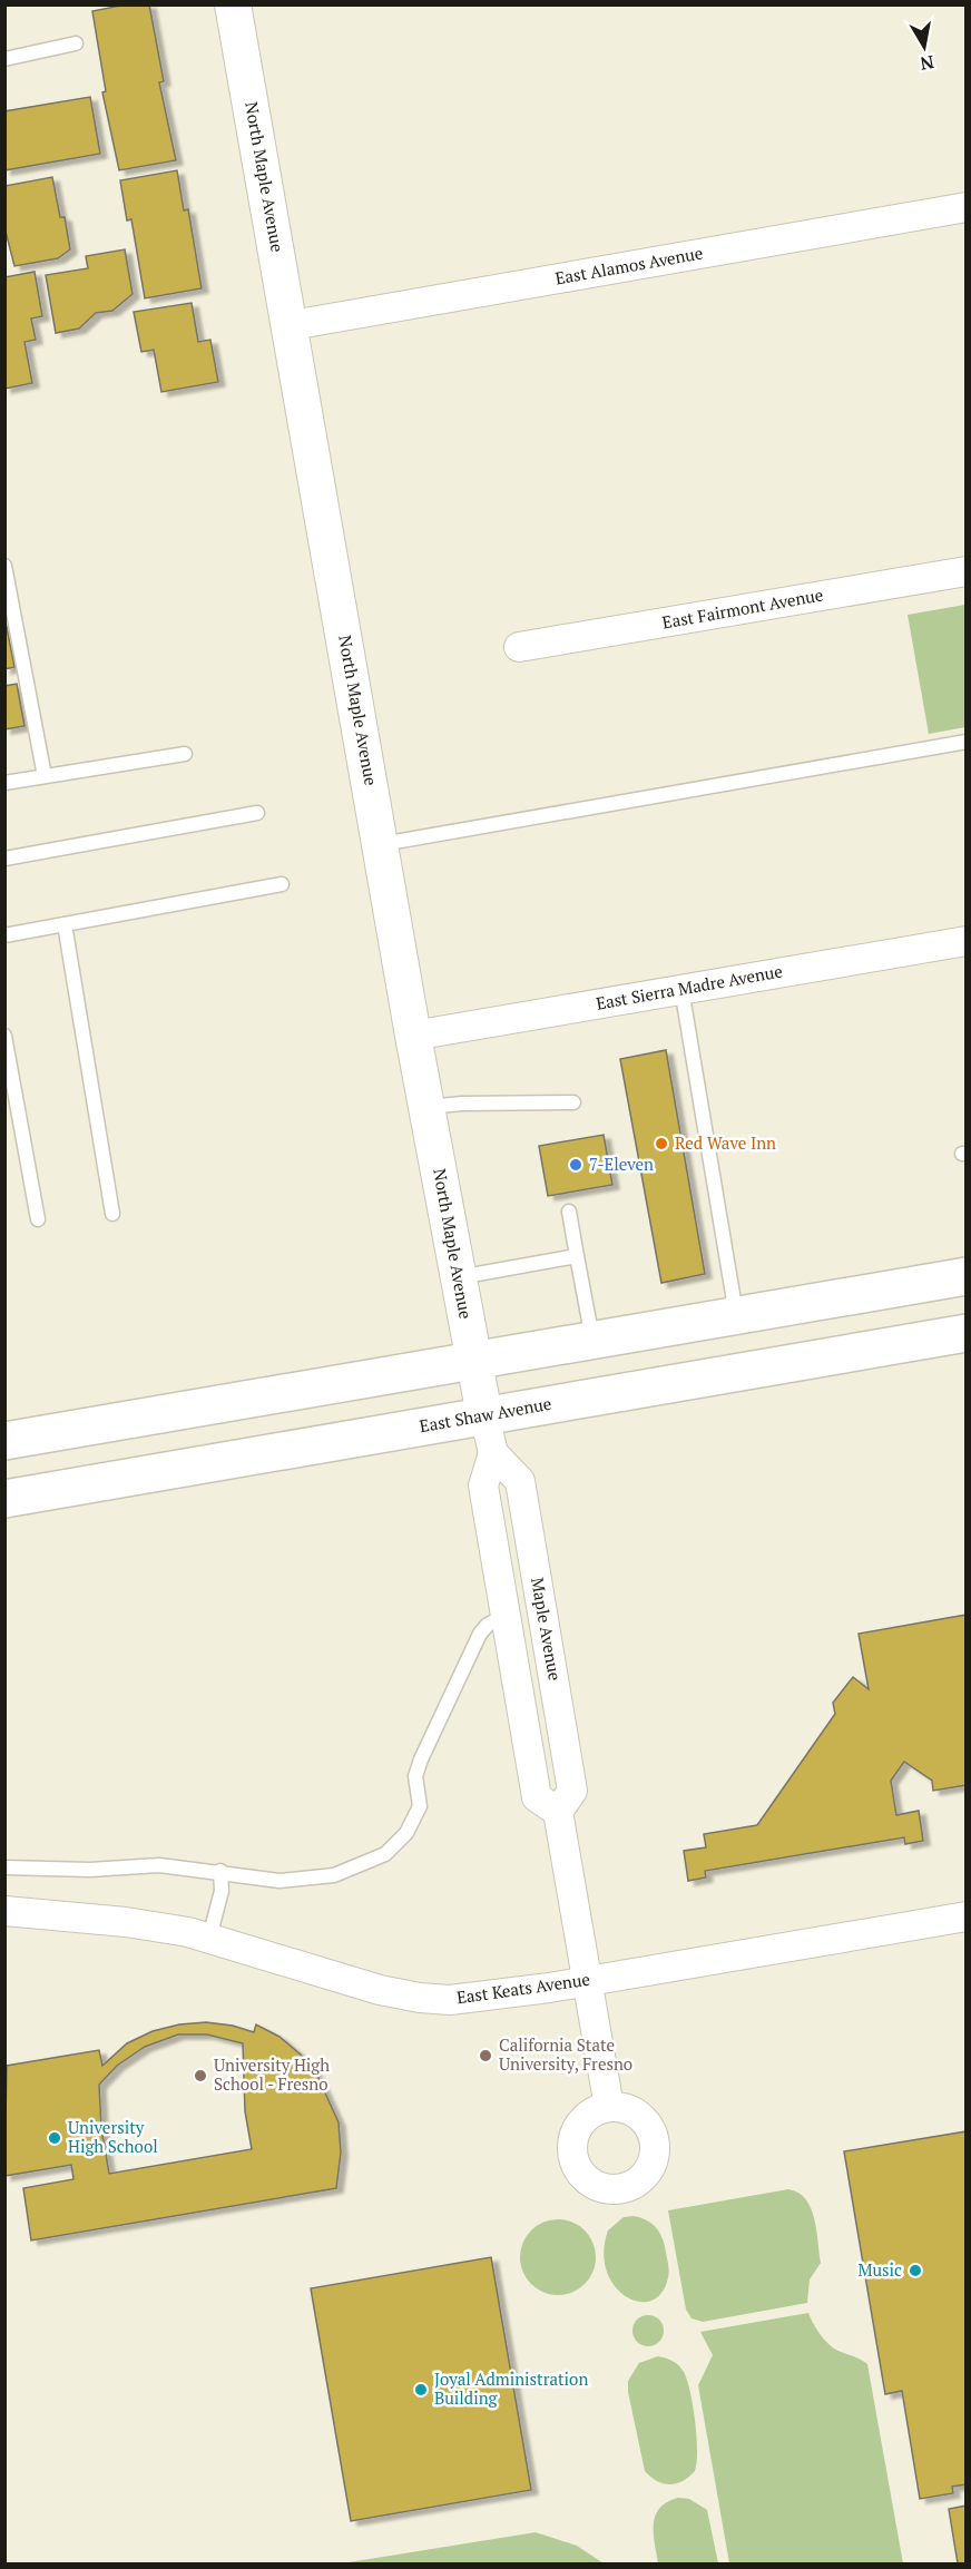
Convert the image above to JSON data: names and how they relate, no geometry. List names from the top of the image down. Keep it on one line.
{"streets":{"main road":["East Shaw Avenue"],"street":["North Maple Avenue","East Alamos Avenue","East Fairmont Avenue","East Sierra Madre Avenue","Maple Avenue","East Keats Avenue"]},"crossings":[["North Maple Avenue","East Alamos Avenue"],["North Maple Avenue","East Sierra Madre Avenue"],["North Maple Avenue","East Shaw Avenue"]],"places":["Red Wave Inn","7-Eleven","California State University, Fresno","University High School - Fresno","University High School","Music","Joyal Administration Building"],"north":"bottom"}
